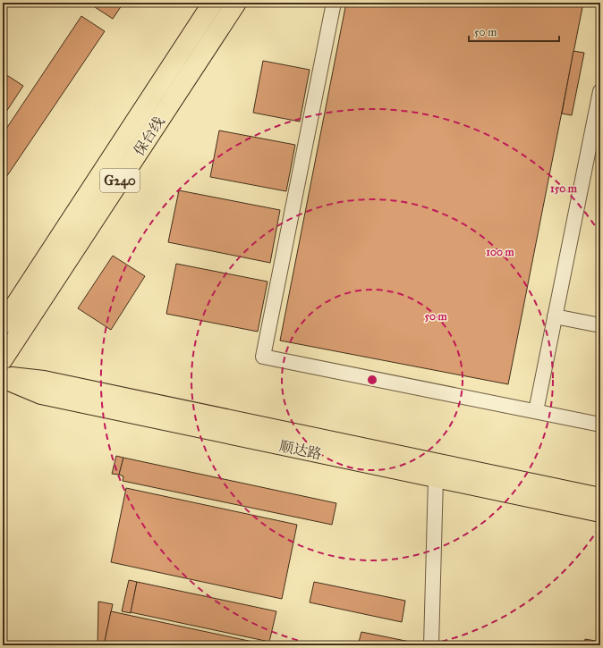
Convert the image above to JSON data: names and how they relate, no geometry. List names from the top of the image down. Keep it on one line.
{"streets":{"highway":["保台线","G240"],"main road":["顺达路"]},"scale_bar":"50 m","rings":["150 m","100 m","50 m"]}
